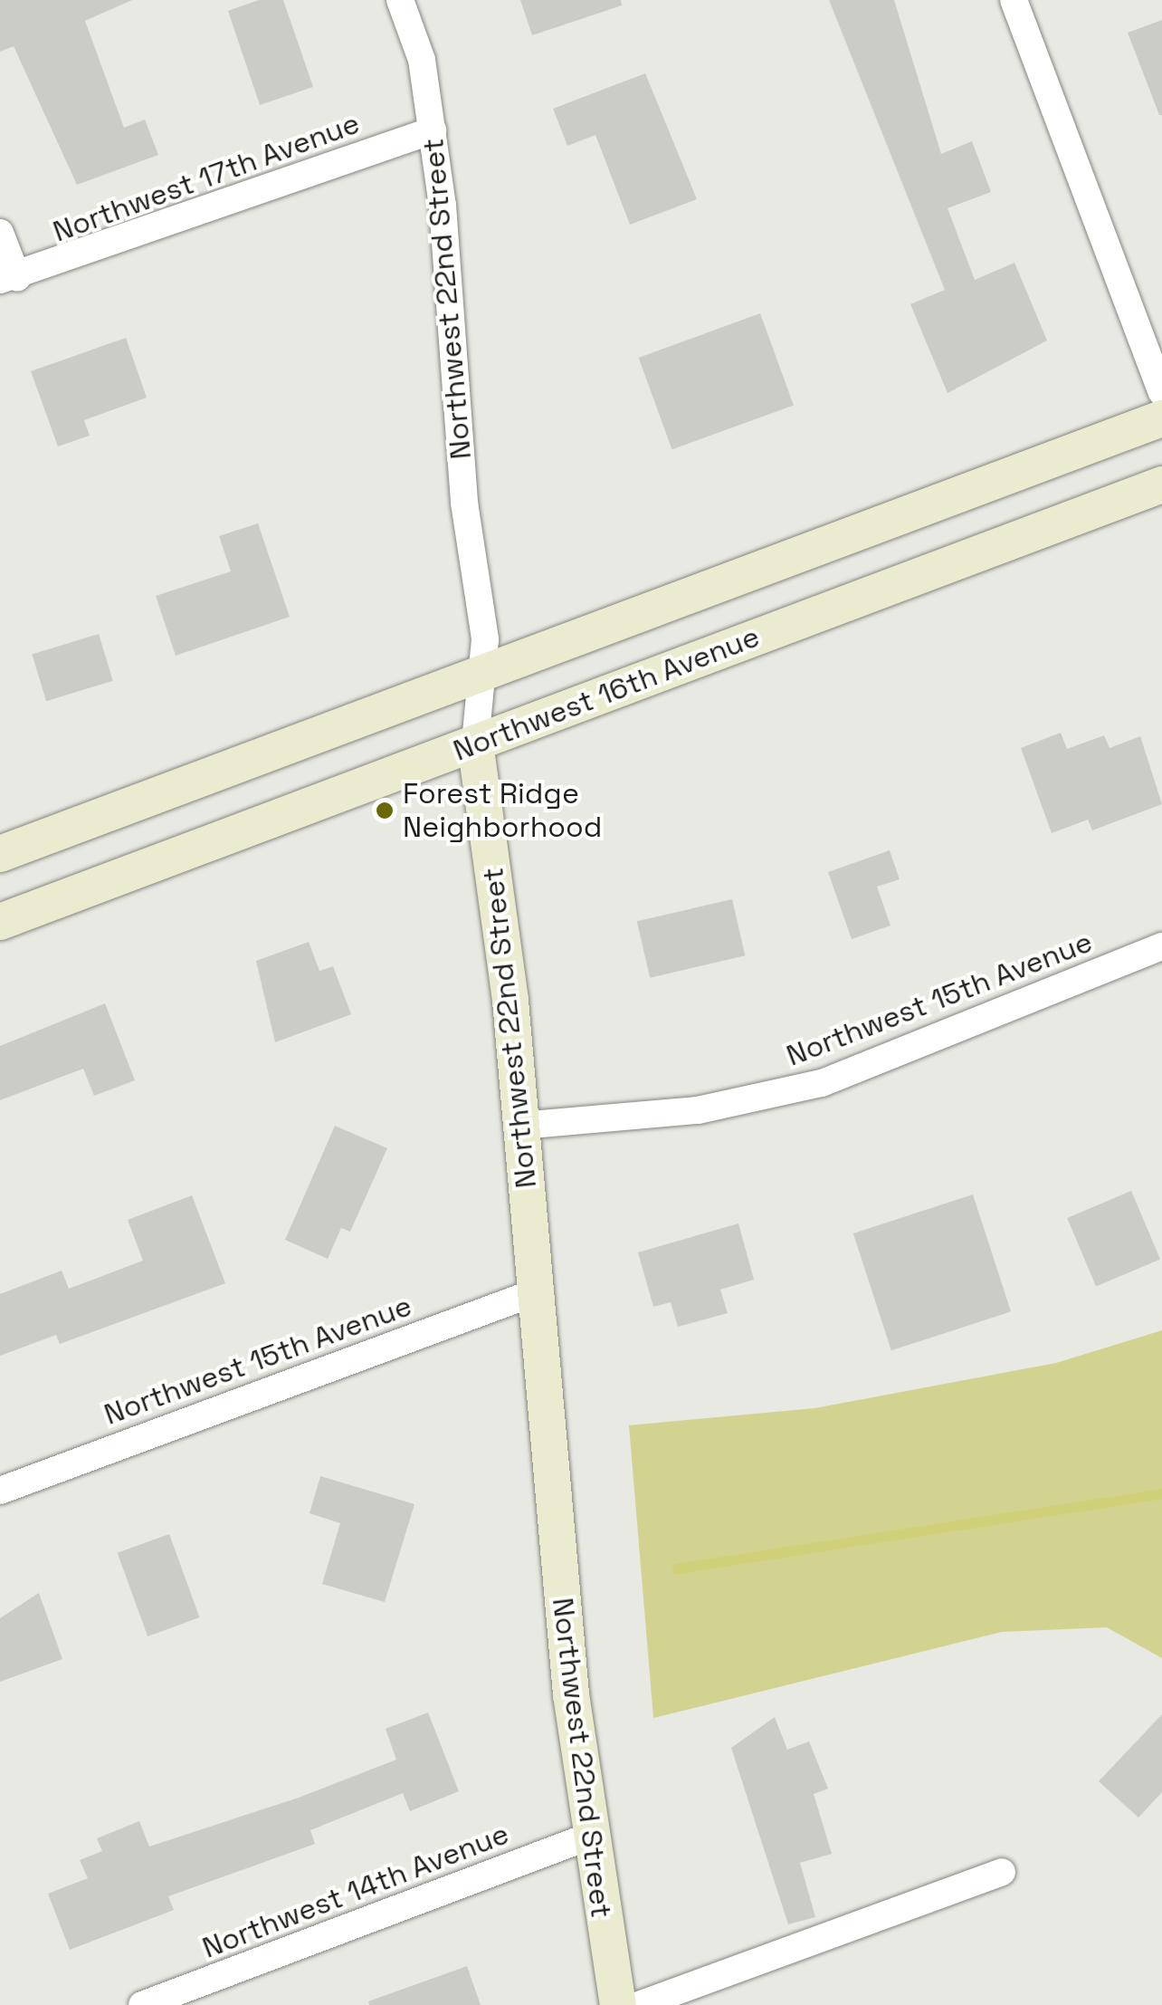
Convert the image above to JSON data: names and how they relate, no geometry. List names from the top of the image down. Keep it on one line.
{"streets":{"main road":["Northwest 22nd Street","Northwest 16th Avenue"],"street":["Northwest 17th Avenue","Northwest 15th Avenue","Northwest 14th Avenue"]},"crossings":[["Northwest 17th Avenue","Northwest 22nd Street"],["Northwest 22nd Street","Northwest 16th Avenue"],["Northwest 22nd Street","Northwest 15th Avenue"],["Northwest 22nd Street","Northwest 14th Avenue"]],"places":["Forest Ridge Neighborhood"]}
